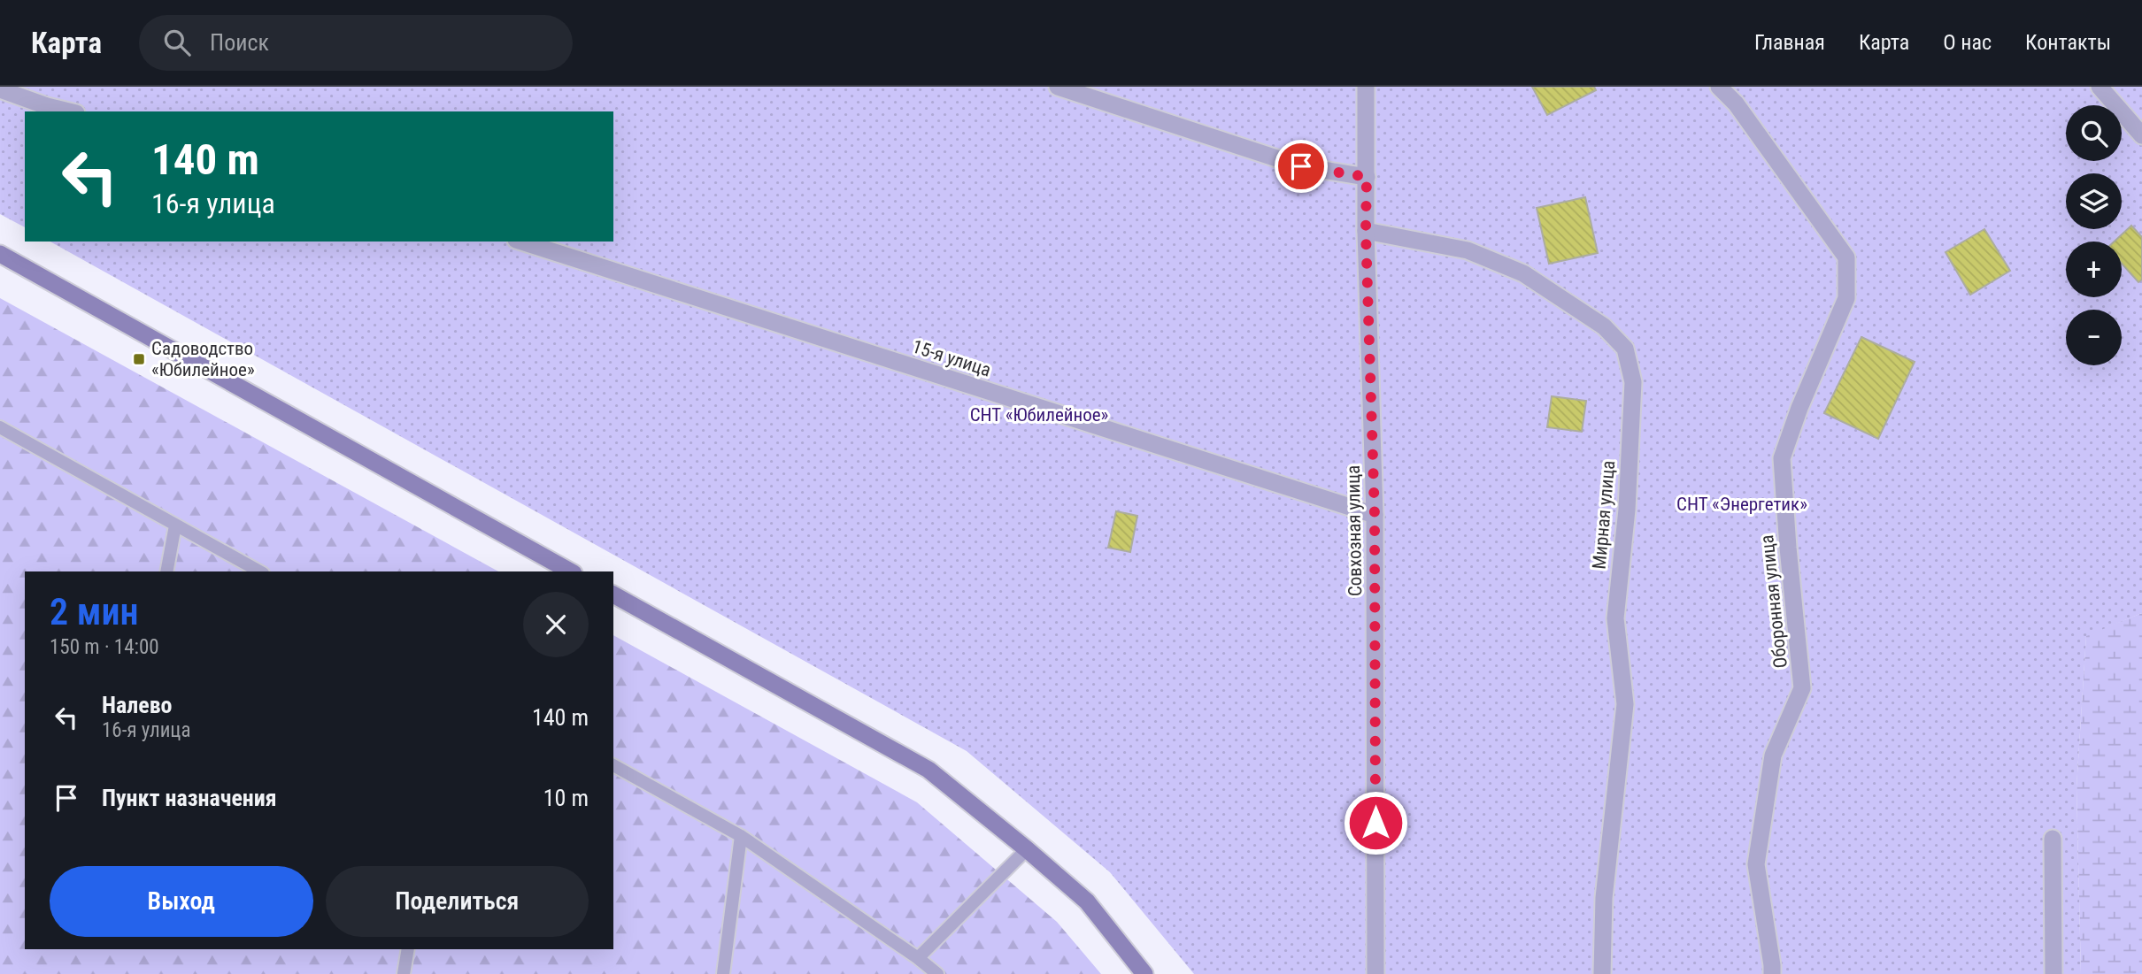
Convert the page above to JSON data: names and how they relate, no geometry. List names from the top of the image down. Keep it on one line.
{"streets":{"street":["15-я улица","Мирная улица","Совхозная улица","Оборонная улица"]},"crossings":[["15-я улица","Совхозная улица"],["Мирная улица","Совхозная улица"]],"parks":["СНТ «Юбилейное»","СНТ «Энергетик»"],"places":{"transit":["Садоводство «Юбилейное»"]},"page":{"header":"Карта","search":"Поиск","nav":["Главная","Карта","О нас","Контакты"],"map_buttons":["+","−"],"turn":["140 m","16-я улица"],"heading":["2 мин","150 m · 14:00"],"list":[{"name":"Налево","note":"16-я улица","value":"140 m"},{"name":"Пункт назначения","value":"10 m"}],"buttons":["Выход","Поделиться"]}}
